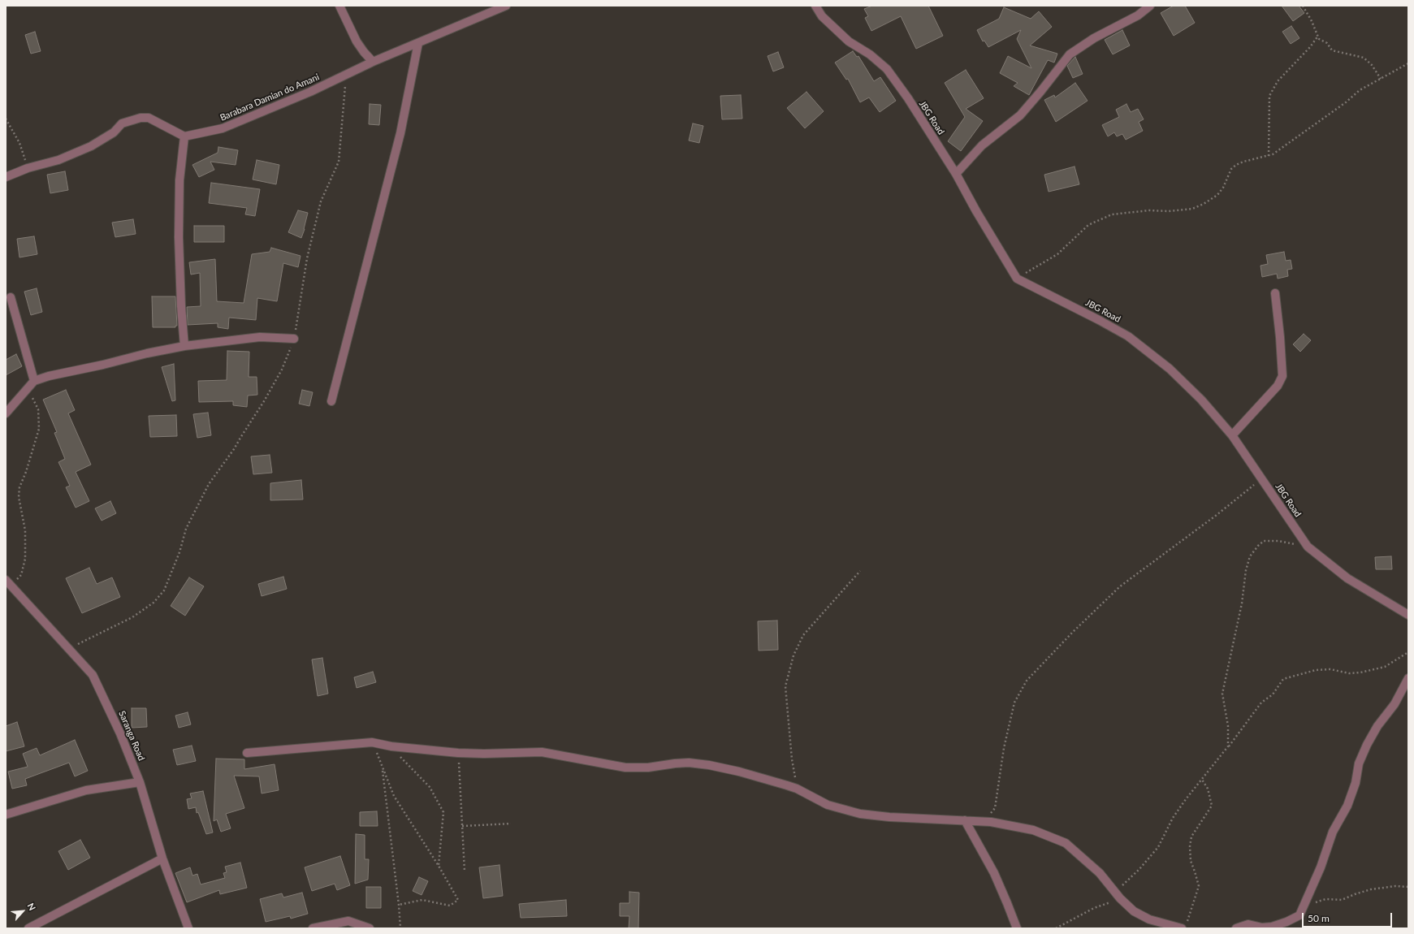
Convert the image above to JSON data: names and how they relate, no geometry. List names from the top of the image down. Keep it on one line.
{"streets":{"street":["Barabara Damian do Amani","JBG Road","Saranga Road"]},"scale_bar":"50 m","north":"top right"}
